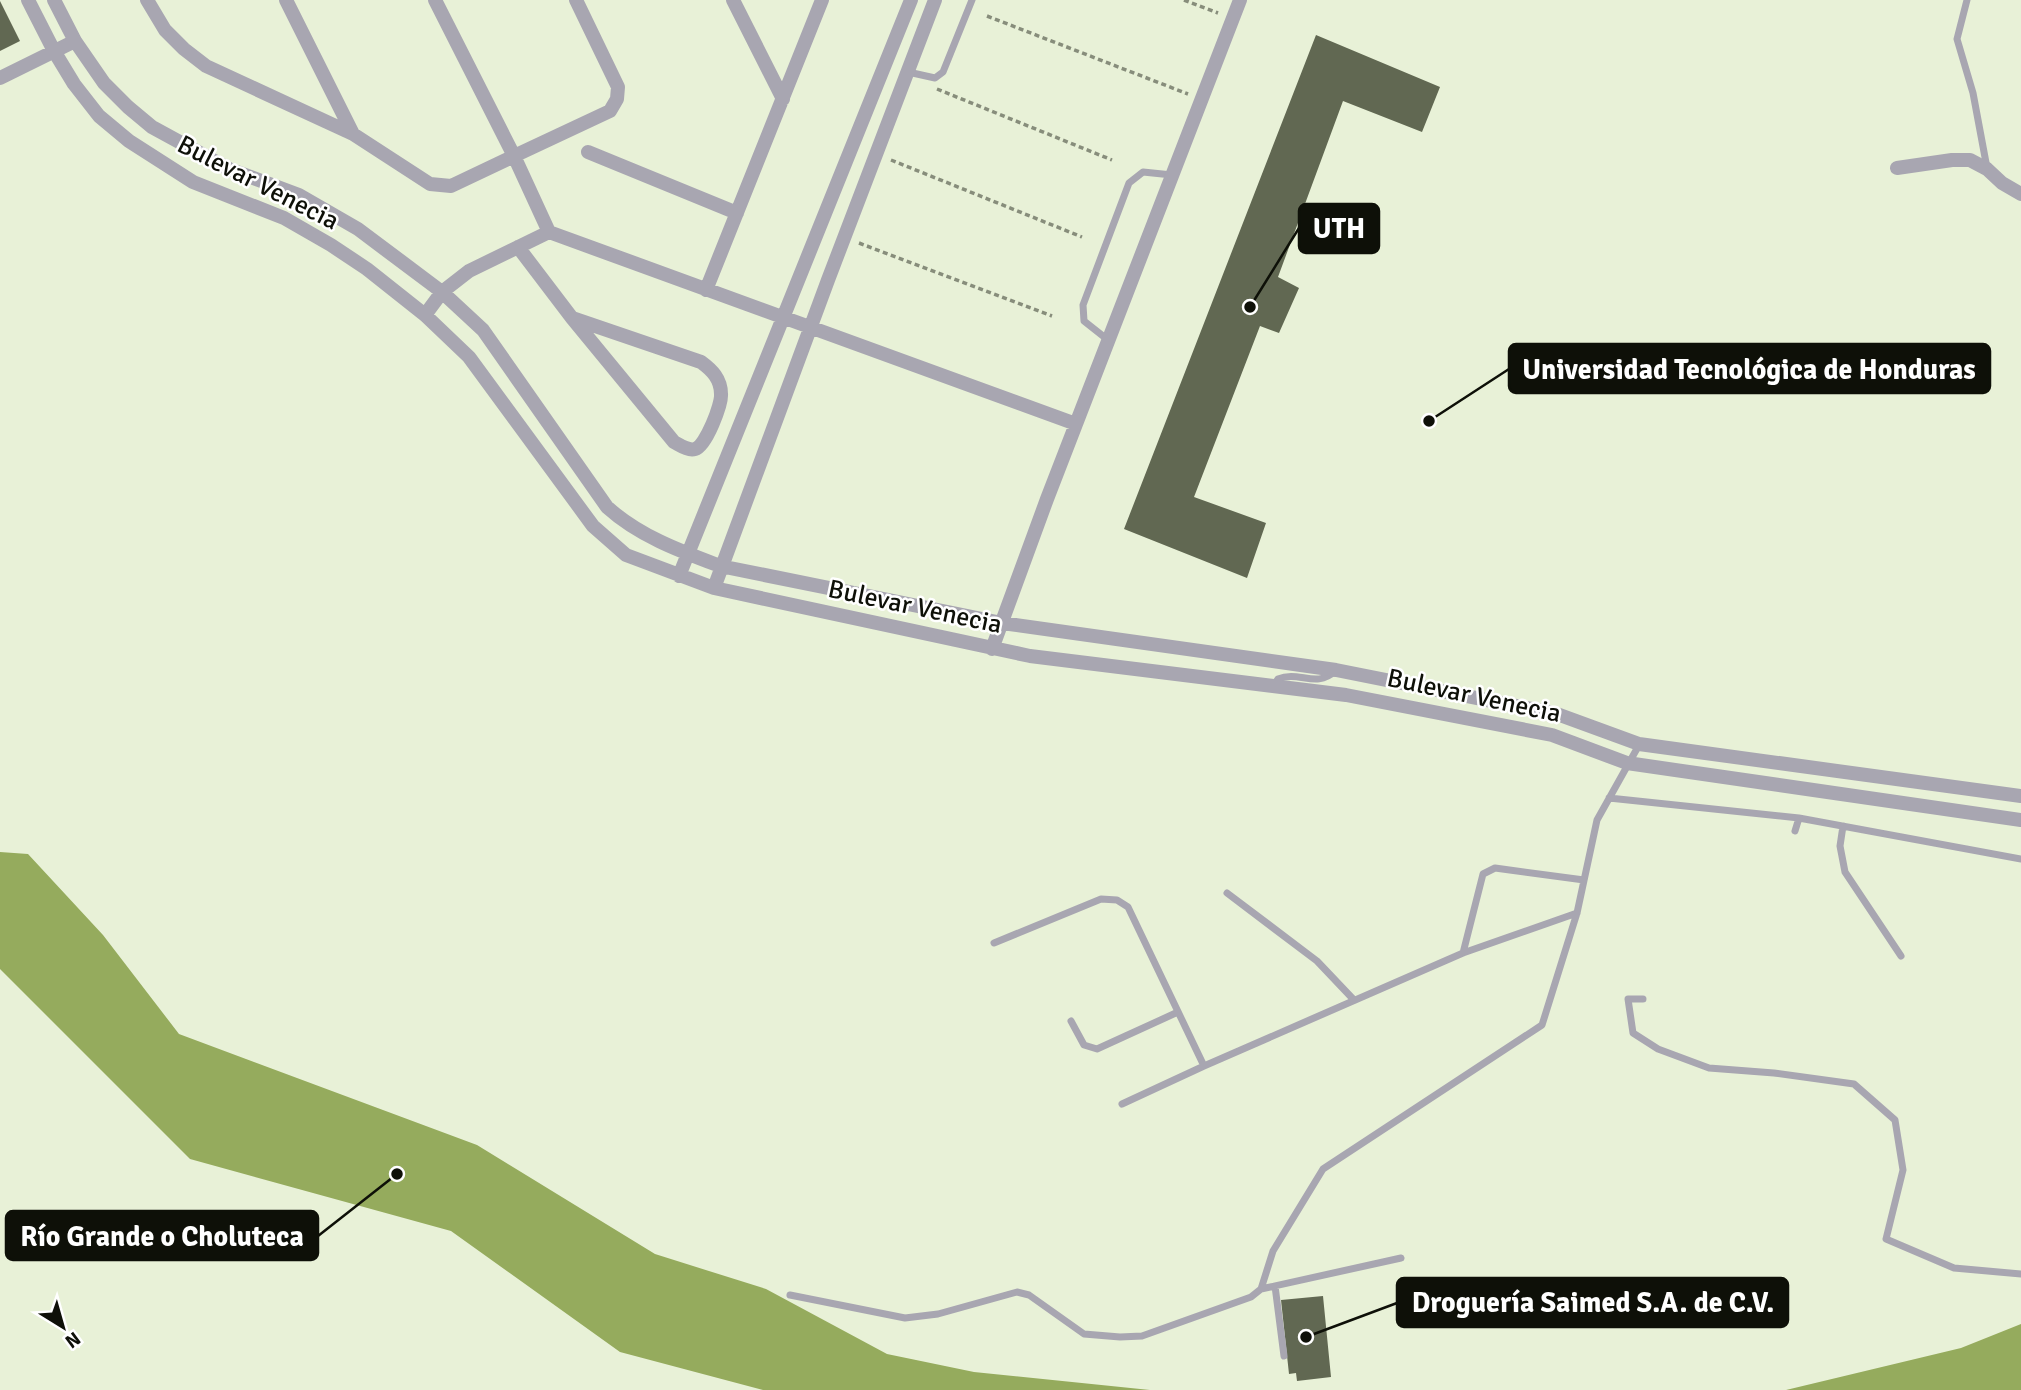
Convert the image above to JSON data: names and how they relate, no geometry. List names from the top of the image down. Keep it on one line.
{"streets":{"street":["Bulevar Venecia"]},"places":["UTH","Universidad Tecnológica de Honduras","Río Grande o Choluteca","Droguería Saimed S.A. de C.V."],"north":"bottom right"}
